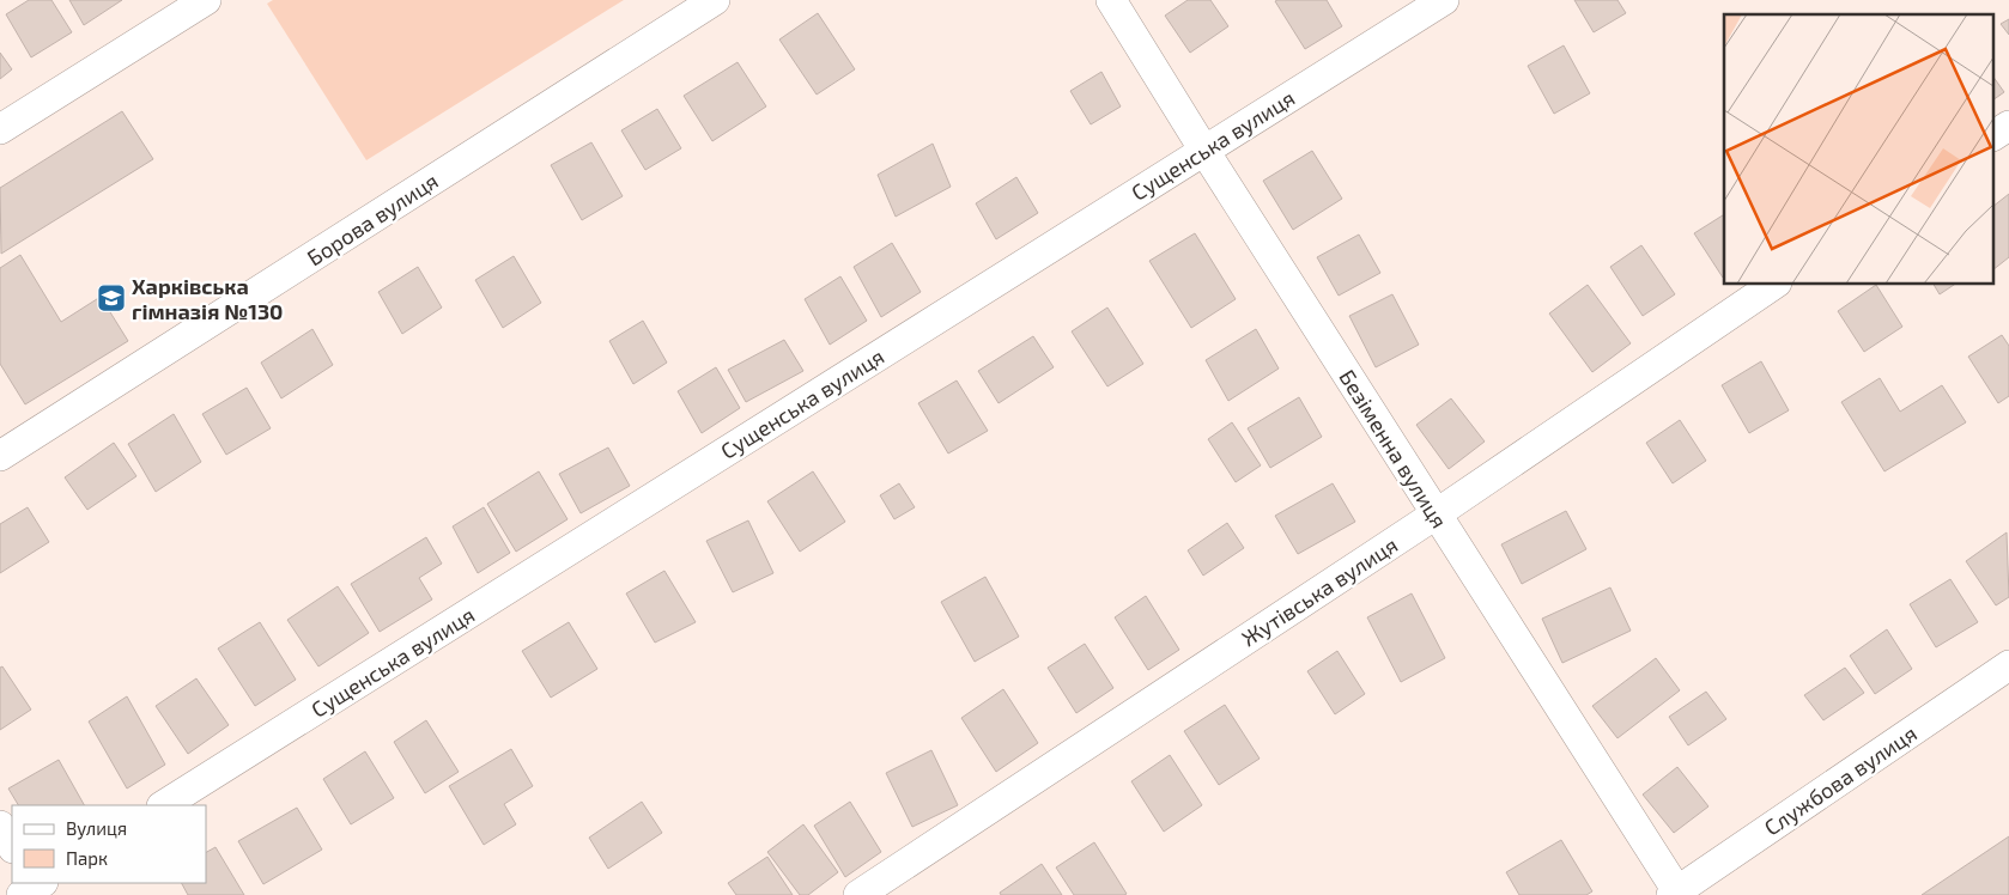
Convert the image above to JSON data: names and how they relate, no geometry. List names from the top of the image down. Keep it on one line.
{"streets":{"street":["Сущенська вулиця","Борова вулиця","Безіменна вулиця","Жутівська вулиця","Службова вулиця"]},"crossings":[["Сущенська вулиця","Безіменна вулиця"],["Безіменна вулиця","Жутівська вулиця"],["Безіменна вулиця","Службова вулиця"]],"places":{"school or university":["Харківська гімназія №130"]},"legend":["Вулиця","Парк"]}
